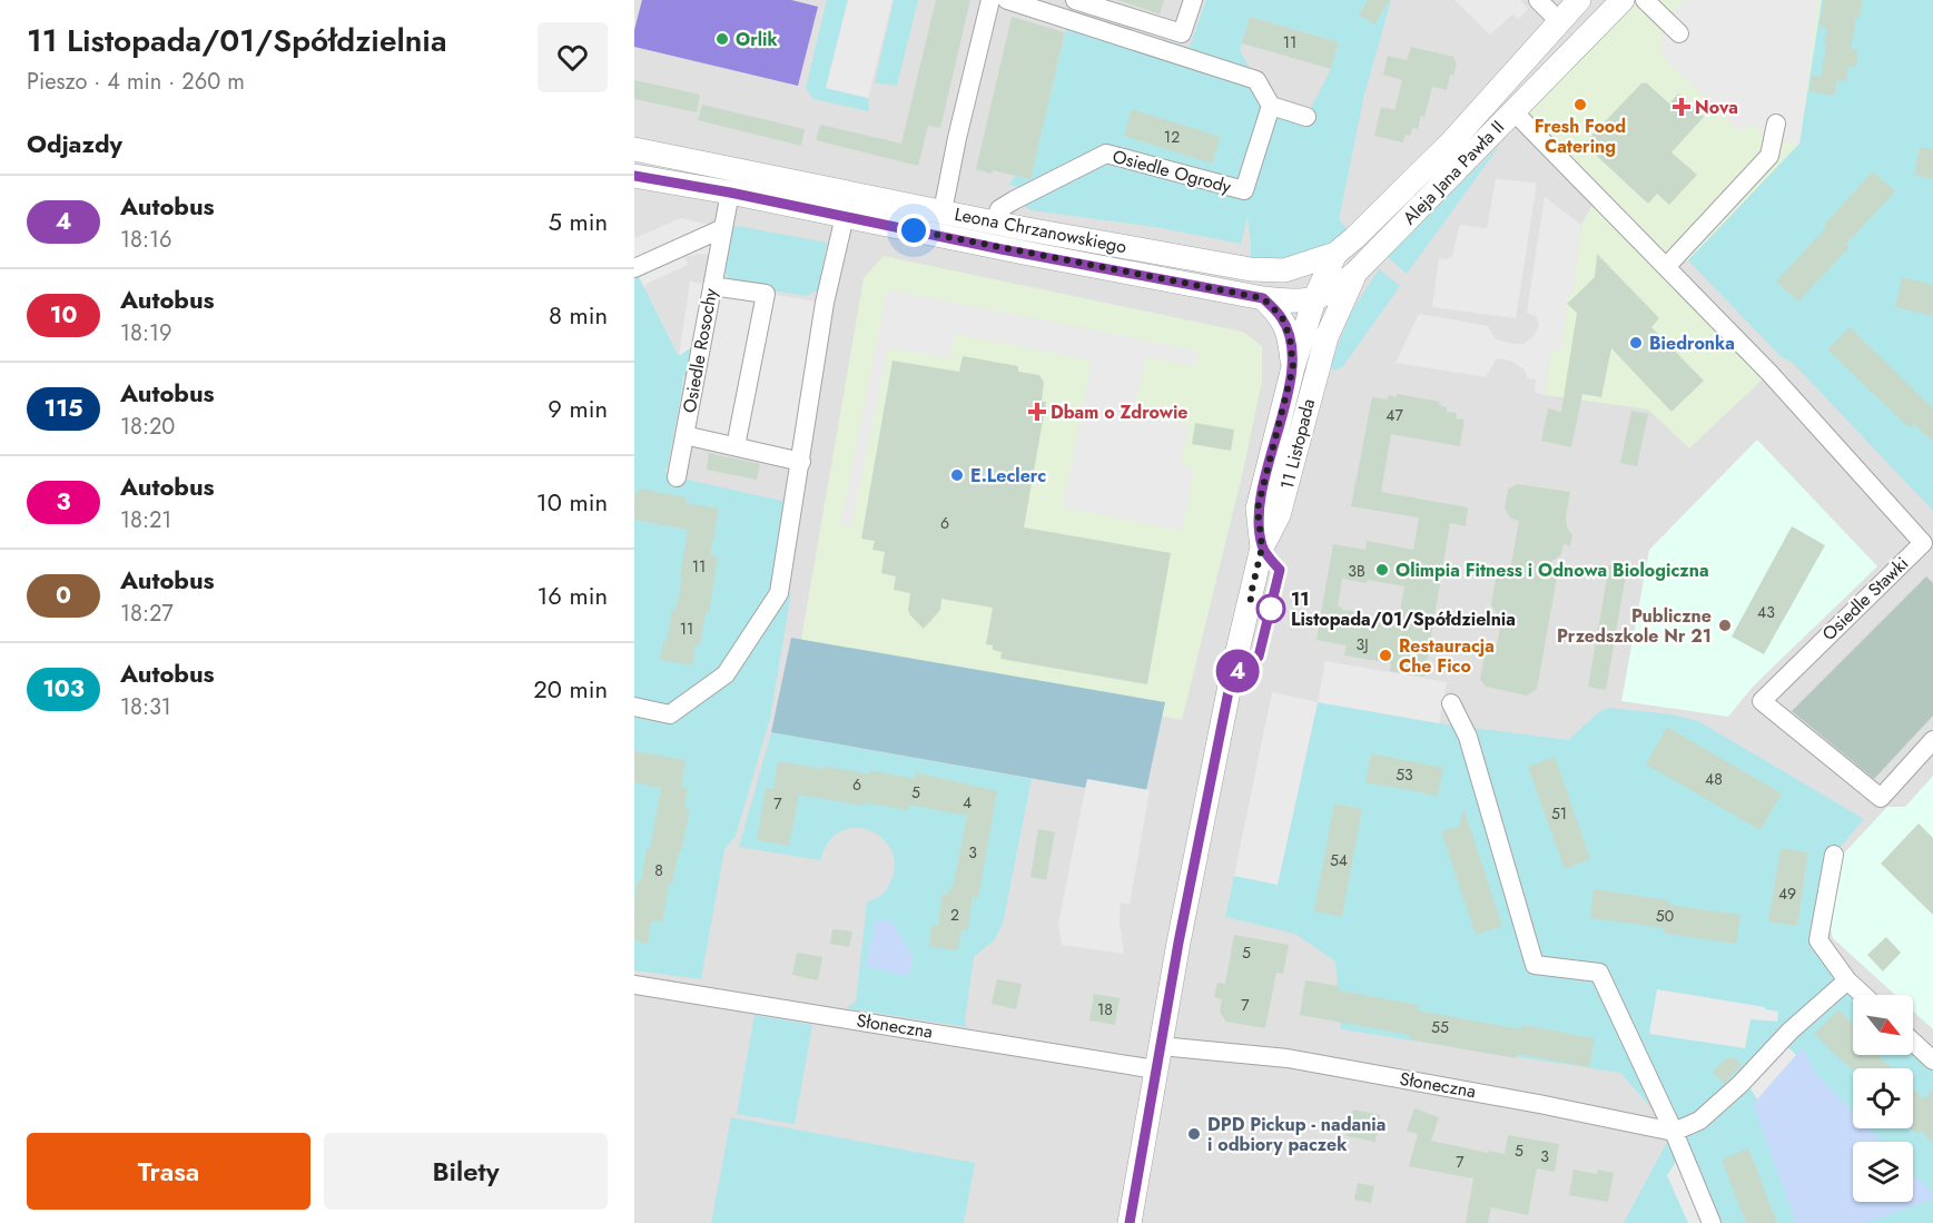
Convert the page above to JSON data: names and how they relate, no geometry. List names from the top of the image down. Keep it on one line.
{"streets":{"street":["Osiedle Ogrody","Aleja Jana Pawła II","Leona Chrzanowskiego","Osiedle Rosochy","11 Listopada","Osiedle Stawki","Słoneczna"]},"crossings":[["Osiedle Ogrody","Leona Chrzanowskiego"],["Aleja Jana Pawła II","Leona Chrzanowskiego"],["Aleja Jana Pawła II","11 Listopada"],["Aleja Jana Pawła II","Osiedle Stawki"],["Leona Chrzanowskiego","Osiedle Rosochy"],["Leona Chrzanowskiego","11 Listopada"],["11 Listopada","Słoneczna"]],"places":{"other":["Orlik","Fresh Food Catering","Biedronka","E.Leclerc","Olimpia Fitness i Odnowa Biologiczna","11 Listopada/01/Spółdzielnia","Publiczne Przedszkole Nr 21","Restauracja Che Fico","DPD Pickup - nadania i odbiory paczek"],"health":["Nova","Dbam o Zdrowie"]},"lines":["bus line 4"],"house_numbers":["11","12","47","6","11","3B","43","11","3J","53","48","6","5","4","7","51","3","54","8","49","2","50","5","7","18","55","5","3","7"],"north":"bottom right","page":{"heading":[["11 Listopada/01/Spółdzielnia","Pieszo · 4 min · 260 m"],"Odjazdy"],"on_map":"4","list":[{"mark":"4","name":"Autobus","note":"18:16","value":"5 min"},{"mark":"10","name":"Autobus","note":"18:19","value":"8 min"},{"mark":"115","name":"Autobus","note":"18:20","value":"9 min"},{"mark":"3","name":"Autobus","note":"18:21","value":"10 min"},{"mark":"0","name":"Autobus","note":"18:27","value":"16 min"},{"mark":"103","name":"Autobus","note":"18:31","value":"20 min"}],"buttons":["Trasa","Bilety"]}}
